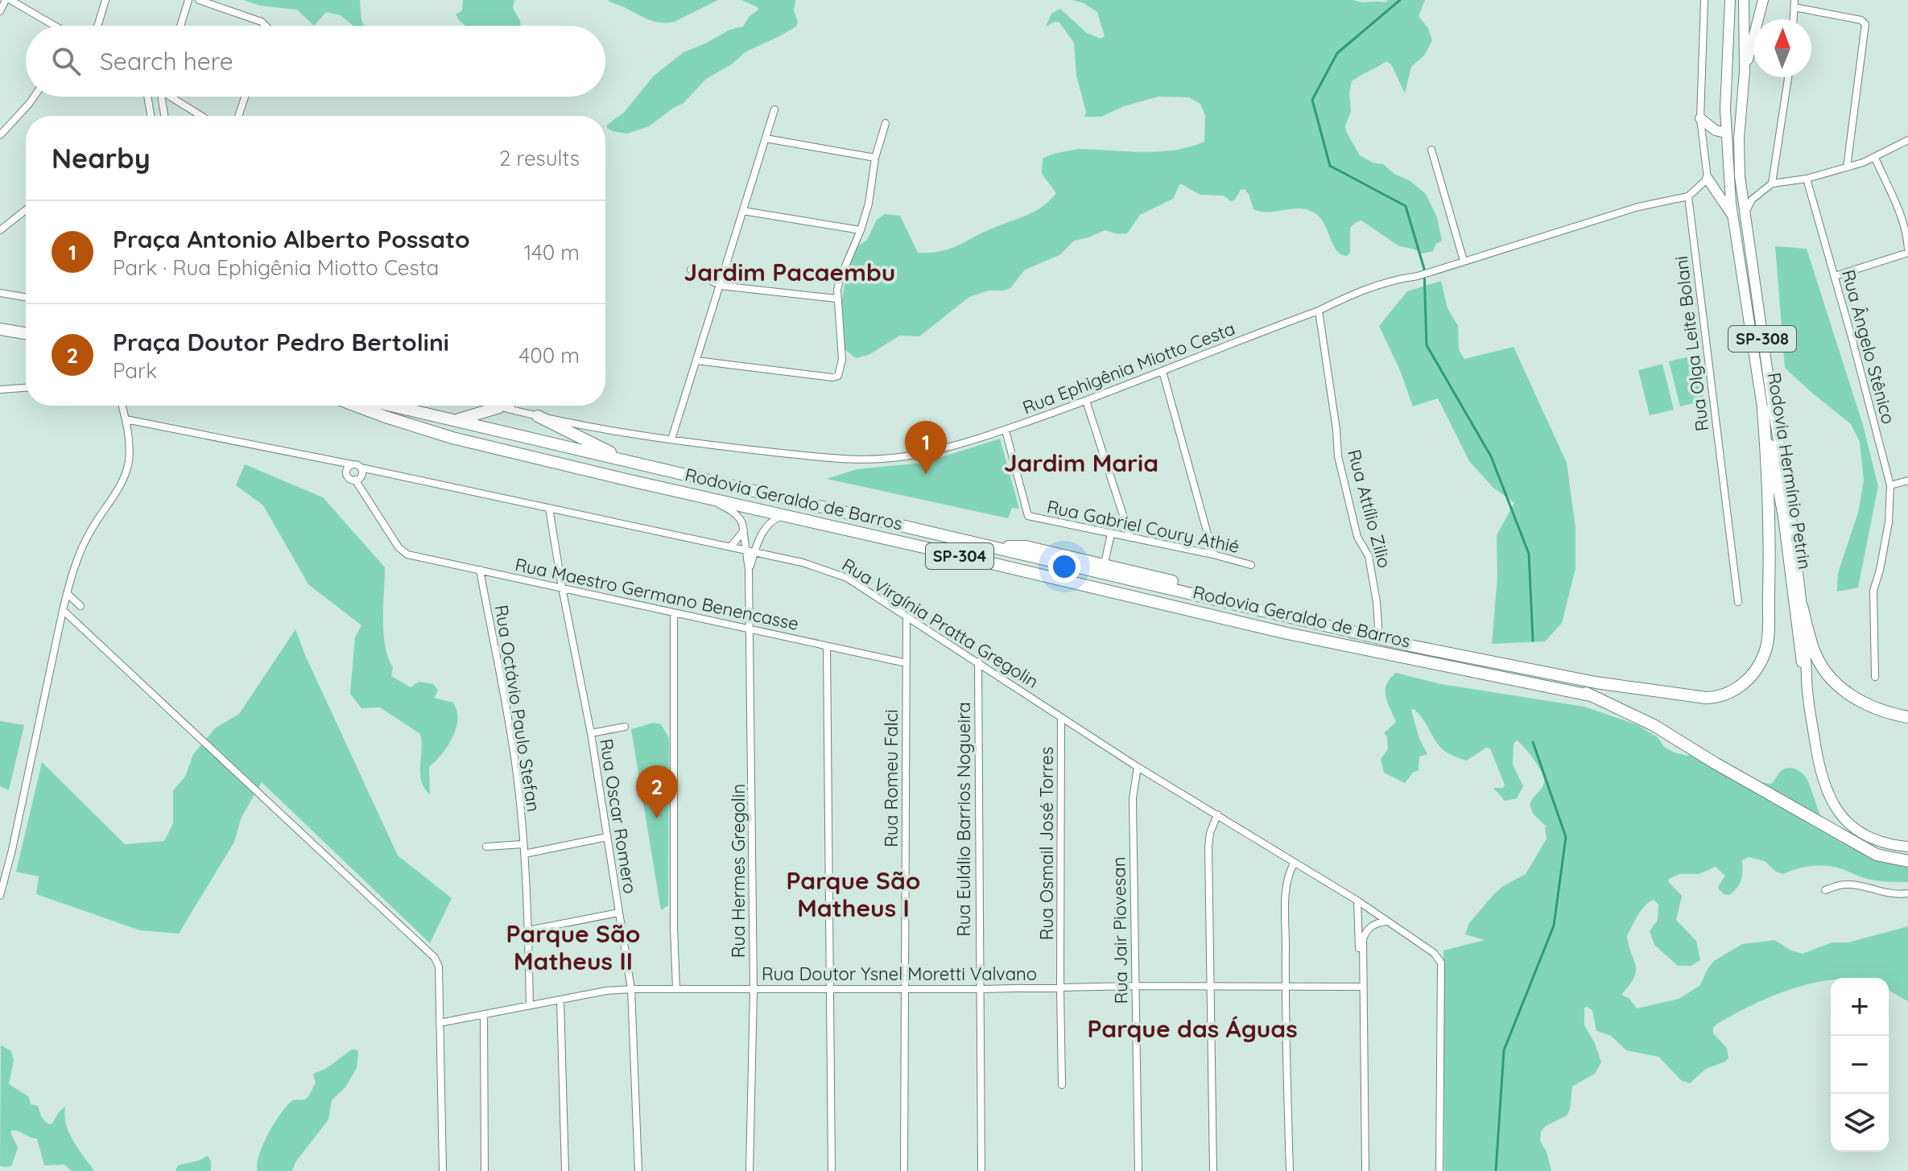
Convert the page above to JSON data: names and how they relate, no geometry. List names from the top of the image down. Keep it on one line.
{"streets":{"highway":["Rodovia Geraldo de Barros","SP-304"],"main road":["SP-308","Rodovia Hermínio Petrin"],"street":["Rua Olga Leite Bolani","Rua Ângelo Stênico","Rua Ephigênia Miotto Cesta","Rua Attílio Zilio","Rua Gabriel Coury Athié","Rua Maestro Germano Benencasse","Rua Virgínia Pratta Gregolin","Rua Octávio Paulo Stefan","Rua Romeu Falci","Rua Oscar Romero","Rua Eulálio Barrios Nogueira","Rua Osmail José Torres","Rua Hermes Gregolin","Rua Jair Piovesan","Rua Doutor Ysnel Moretti Valvano"]},"crossings":[["Rua Olga Leite Bolani","Rua Ephigênia Miotto Cesta"],["Rua Ephigênia Miotto Cesta","Rua Attílio Zilio"],["Rua Ephigênia Miotto Cesta","Rua Gabriel Coury Athié"],["Rodovia Hermínio Petrin","Rodovia Geraldo de Barros"],["Rodovia Geraldo de Barros","Rua Attílio Zilio"],["Rodovia Geraldo de Barros","Rua Hermes Gregolin"],["Rua Maestro Germano Benencasse","Rua Virgínia Pratta Gregolin"],["Rua Maestro Germano Benencasse","Rua Octávio Paulo Stefan"],["Rua Maestro Germano Benencasse","Rua Romeu Falci"],["Rua Maestro Germano Benencasse","Rua Oscar Romero"],["Rua Maestro Germano Benencasse","Rua Hermes Gregolin"],["Rua Virgínia Pratta Gregolin","Rua Romeu Falci"],["Rua Virgínia Pratta Gregolin","Rua Oscar Romero"],["Rua Virgínia Pratta Gregolin","Rua Eulálio Barrios Nogueira"],["Rua Virgínia Pratta Gregolin","Rua Osmail José Torres"],["Rua Virgínia Pratta Gregolin","Rua Hermes Gregolin"],["Rua Virgínia Pratta Gregolin","Rua Jair Piovesan"],["Rua Octávio Paulo Stefan","Rua Doutor Ysnel Moretti Valvano"],["Rua Romeu Falci","Rua Doutor Ysnel Moretti Valvano"],["Rua Oscar Romero","Rua Doutor Ysnel Moretti Valvano"],["Rua Eulálio Barrios Nogueira","Rua Doutor Ysnel Moretti Valvano"],["Rua Osmail José Torres","Rua Doutor Ysnel Moretti Valvano"],["Rua Hermes Gregolin","Rua Doutor Ysnel Moretti Valvano"],["Rua Jair Piovesan","Rua Doutor Ysnel Moretti Valvano"]],"districts":["Jardim Pacaembu","Jardim Maria","Parque São Matheus I","Parque São Matheus II","Parque das Águas"],"north":"top","page":{"search":"Search here","heading":["Nearby","2 results"],"list":[{"mark":"1","name":"Praça Antonio Alberto Possato","note":"Park · Rua Ephigênia Miotto Cesta","value":"140 m"},{"mark":"2","name":"Praça Doutor Pedro Bertolini","note":"Park","value":"400 m"}],"pins":["1","2"],"map_buttons":["+","−"]}}
